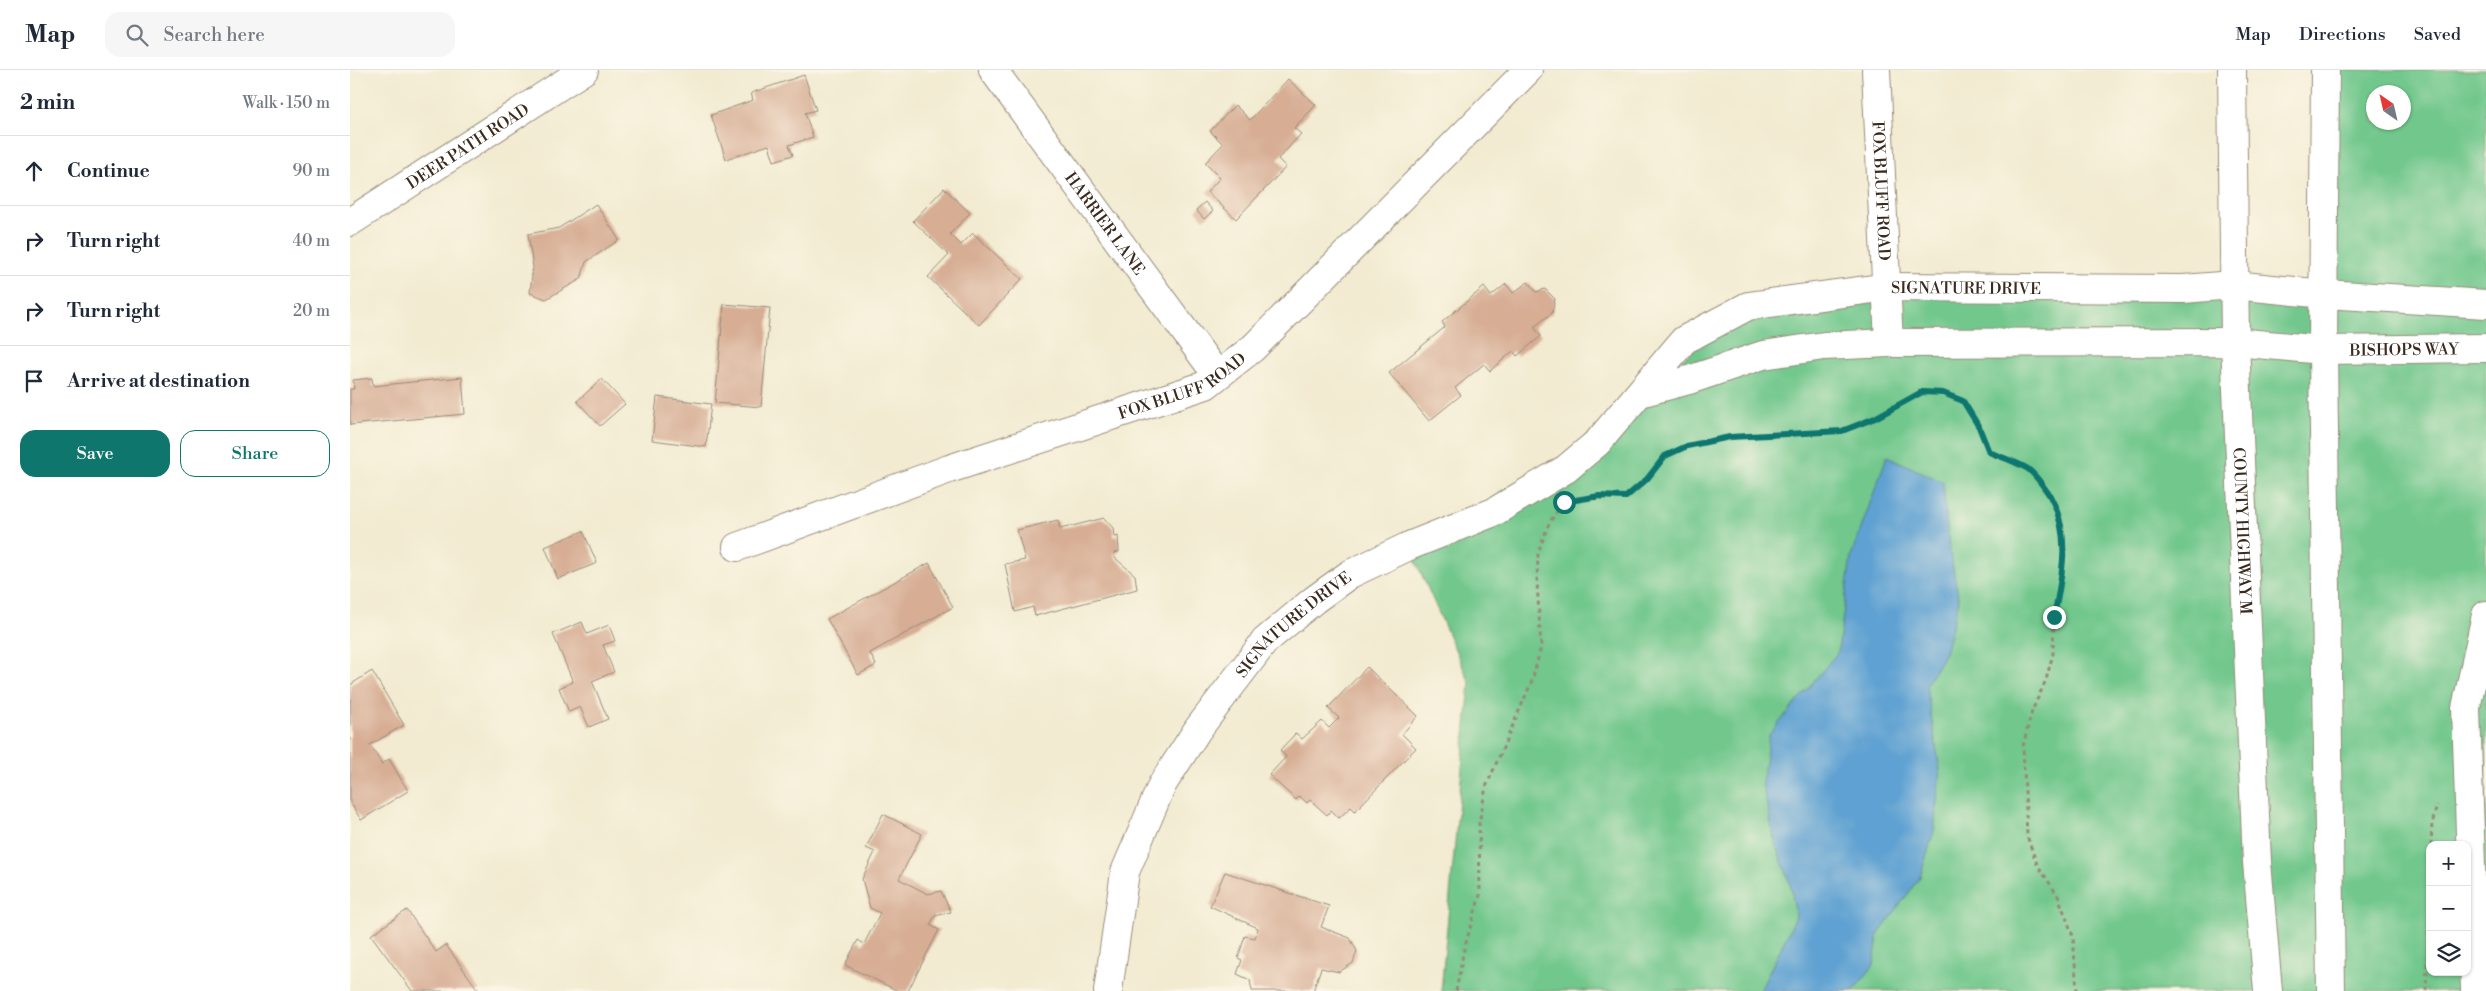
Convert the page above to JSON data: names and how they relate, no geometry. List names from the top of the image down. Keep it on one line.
{"streets":{"street":["DEER PATH ROAD","FOX BLUFF ROAD","HARRIER LANE","SIGNATURE DRIVE","BISHOPS WAY","COUNTY HIGHWAY M"]},"crossings":[["FOX BLUFF ROAD","HARRIER LANE"],["FOX BLUFF ROAD","SIGNATURE DRIVE"],["SIGNATURE DRIVE","COUNTY HIGHWAY M"]],"north":"top left","page":{"header":"Map","search":"Search here","nav":["Map","Directions","Saved"],"heading":["2 min","Walk · 150 m"],"list":[["Continue","90 m"],["Turn right","40 m"],["Turn right","20 m"],"Arrive at destination"],"buttons":["Save","Share"],"map_buttons":["+","−"]}}
